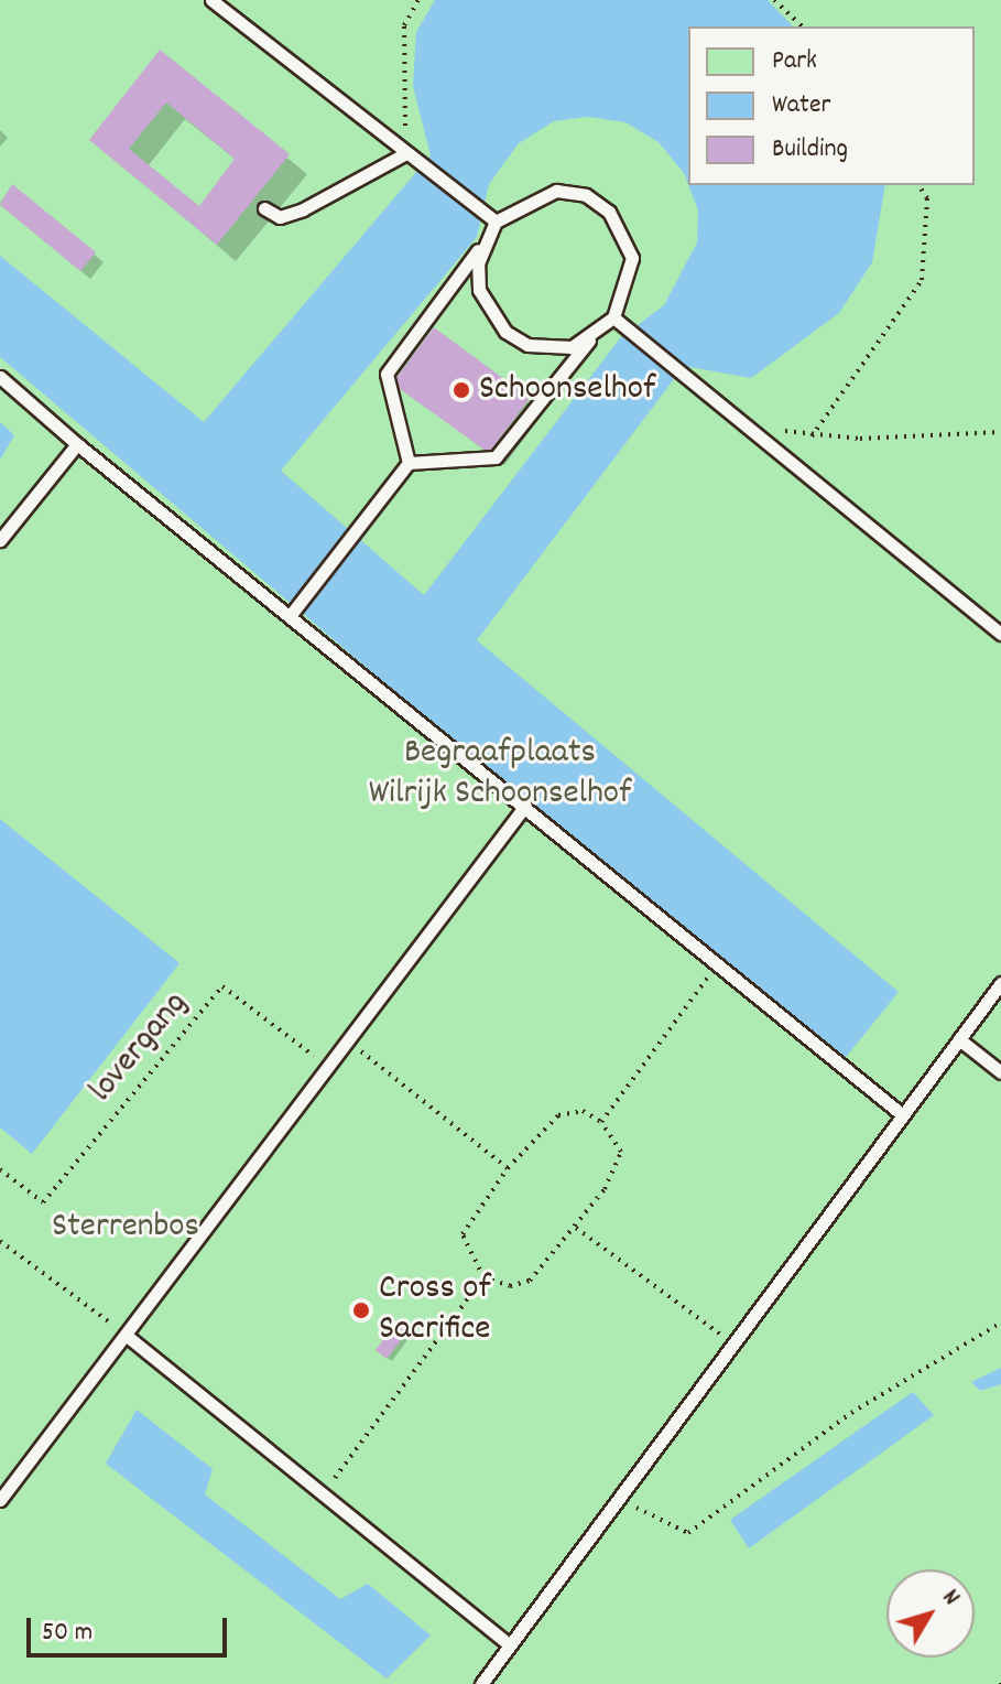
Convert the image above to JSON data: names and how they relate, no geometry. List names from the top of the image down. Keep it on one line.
{"streets":{"path":["lovergang"]},"parks":["Begraafplaats Wilrijk Schoonselhof","Sterrenbos"],"places":["Schoonselhof","Cross of Sacrifice"],"legend":["Park","Water","Building"],"scale_bar":"50 m","north":"top right"}
